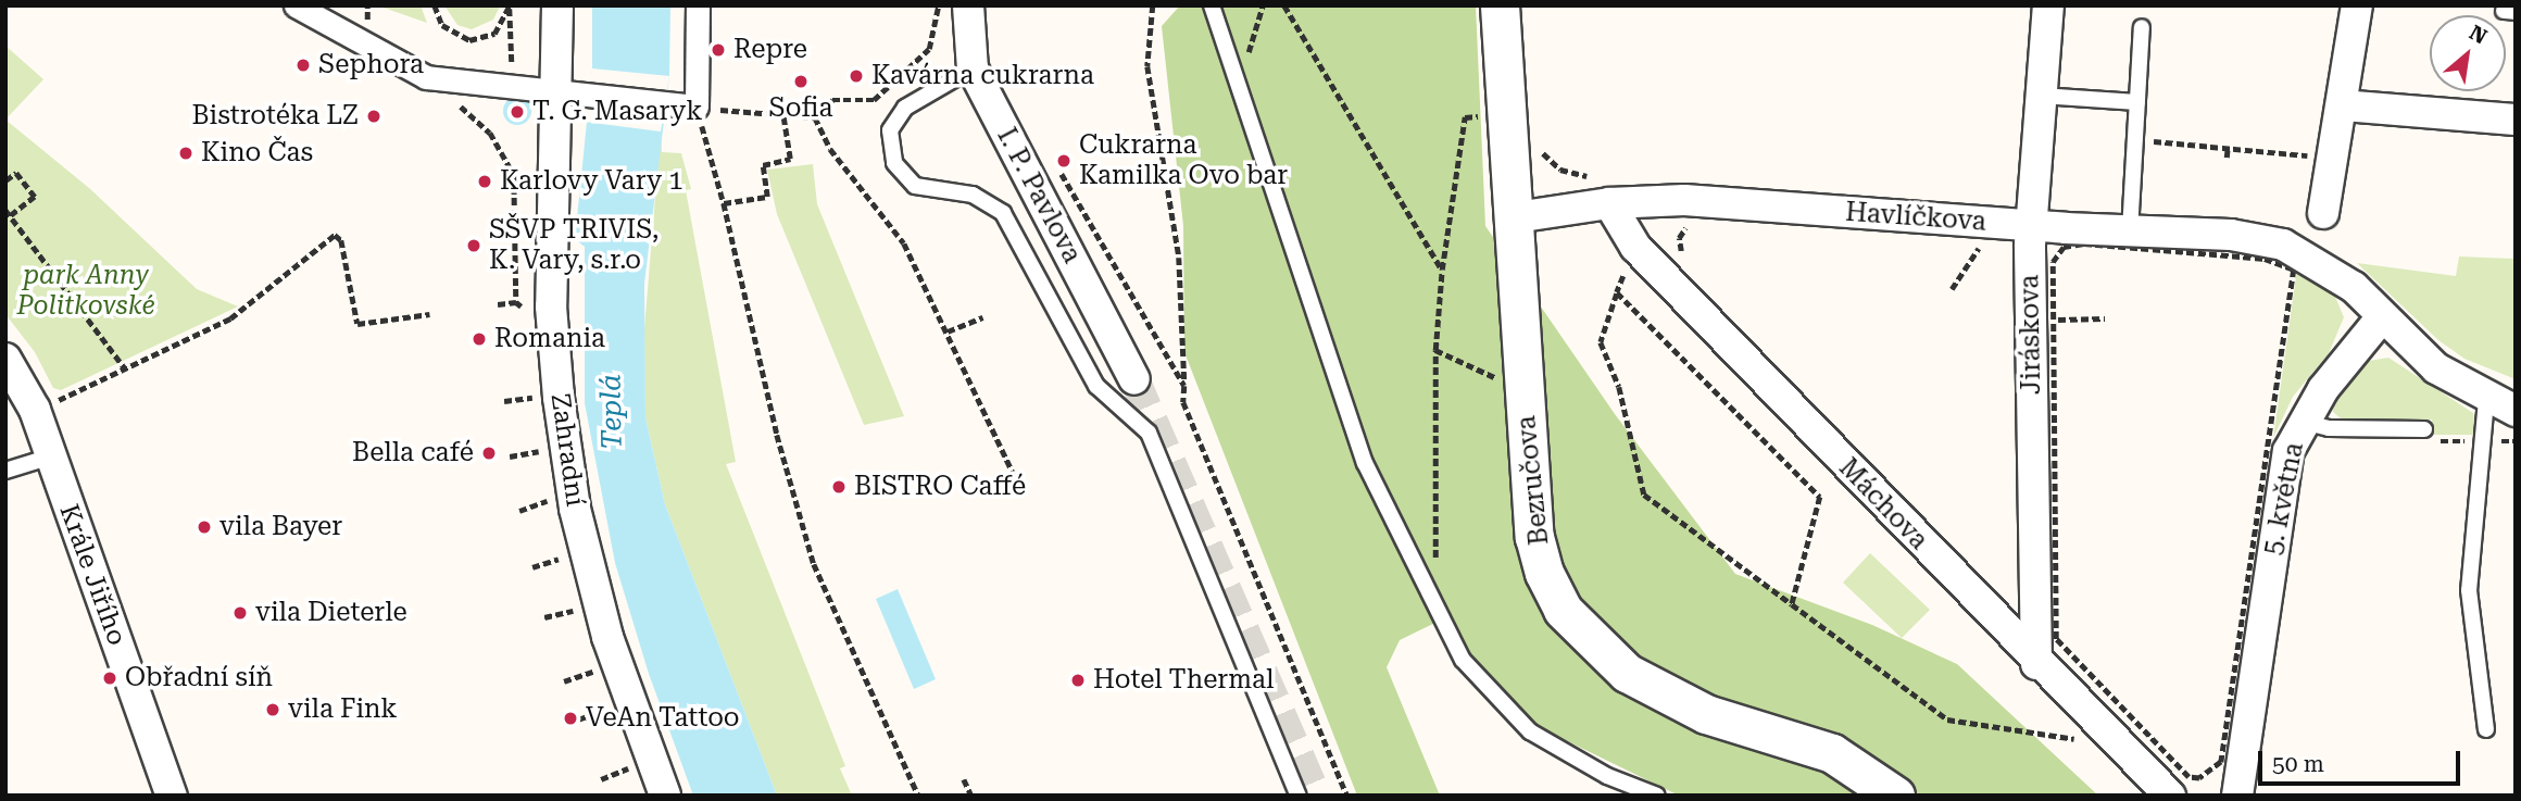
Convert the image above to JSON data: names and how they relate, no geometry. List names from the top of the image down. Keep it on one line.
{"streets":{"street":["I. P. Pavlova","Havlíčkova","Jiráskova","Zahradní","Bezručova","5. května","Máchova","Krále Jiřího"]},"crossings":[["Havlíčkova","Jiráskova"],["Havlíčkova","Bezručova"],["Havlíčkova","5. května"],["Havlíčkova","Máchova"],["Jiráskova","Máchova"]],"water":["Teplá"],"parks":["park Anny Politkovské"],"places":["Repre","Sephora","Kavárna cukrarna","Sofia","T. G. Masaryk","Bistrotéka LZ","Kino Čas","Cukrarna Kamilka Ovo bar","Karlovy Vary 1","SŠVP TRIVIS, K. Vary, s.r.o","Romania","Bella café","BISTRO Caffé","vila Bayer","vila Dieterle","Obřadní síň","Hotel Thermal","vila Fink","VeAn Tattoo"],"scale_bar":"50 m","north":"top right"}
